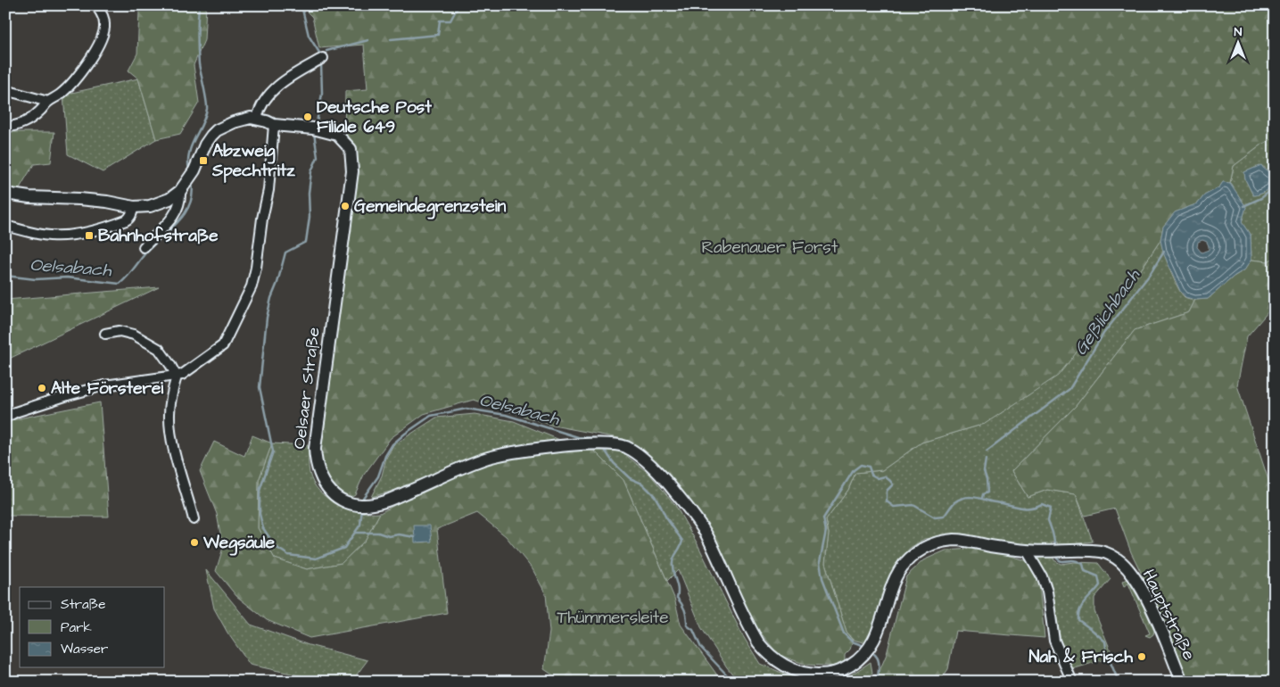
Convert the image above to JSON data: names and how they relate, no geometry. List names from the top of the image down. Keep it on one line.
{"streets":{"main road":["Oelsaer Straße","Hauptstraße"]},"crossings":[["Oelsaer Straße","Hauptstraße"]],"water":["Oelsabach","Geßlichbach"],"parks":["Rabenauer Forst","Thümmersleite"],"places":{"other":["Deutsche Post Filiale 649","Gemeindegrenzstein","Alte Försterei","Wegsäule","Nah & Frisch"],"transit":["Abzweig Spechtritz","Bahnhofstraße"]},"legend":["Straße","Park","Wasser"],"north":"top"}
